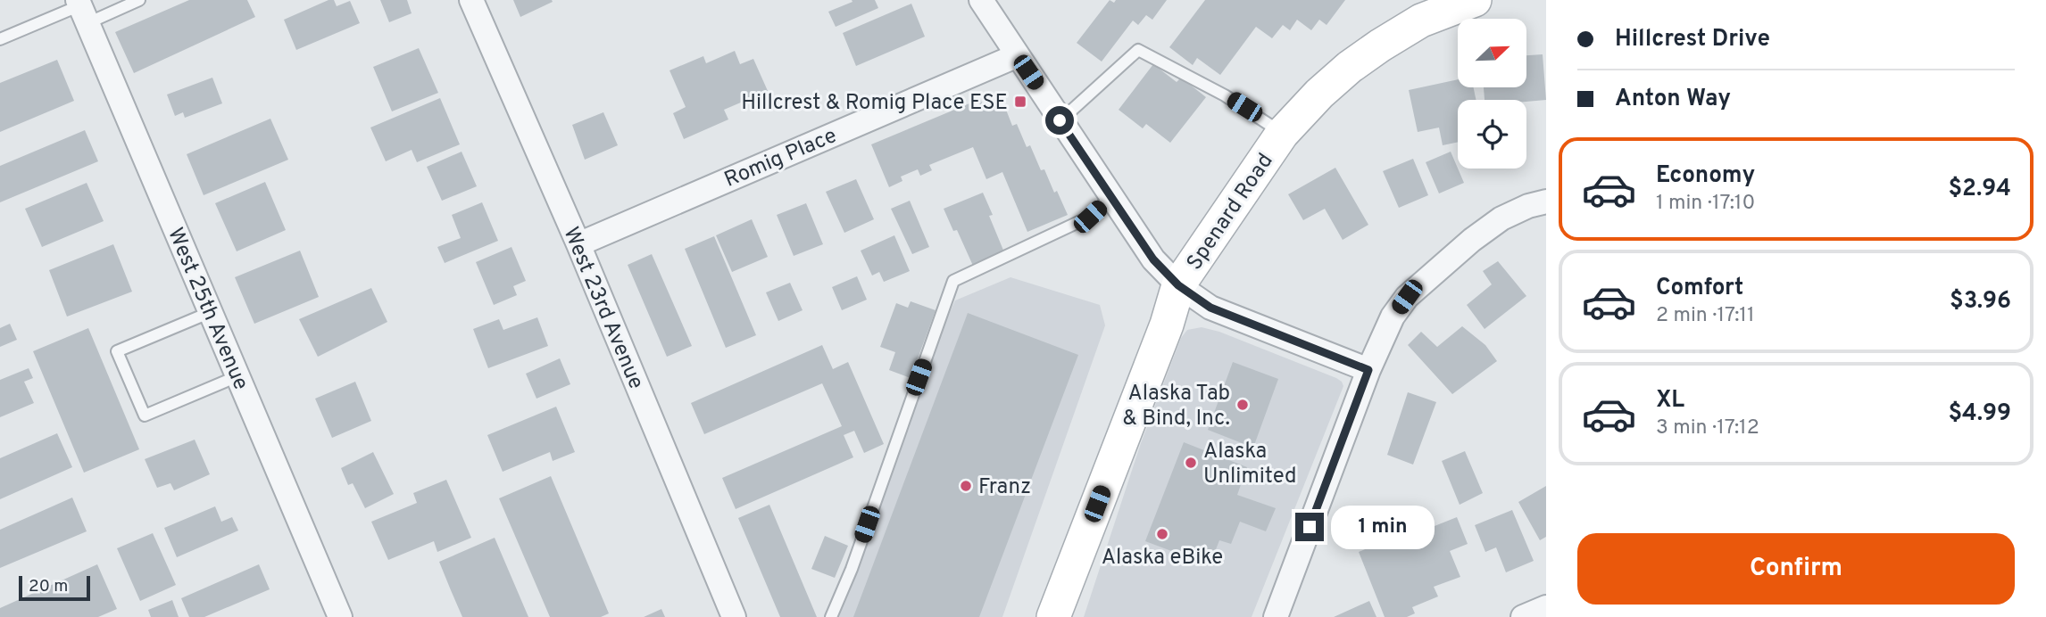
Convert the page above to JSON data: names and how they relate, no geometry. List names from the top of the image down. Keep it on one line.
{"streets":{"main road":["Spenard Road"],"street":["Romig Place","West 23rd Avenue","West 25th Avenue"]},"crossings":[["Romig Place","West 23rd Avenue"]],"places":{"transit":["Hillcrest & Romig Place ESE"],"other":["Alaska Tab & Bind, Inc.","Alaska Unlimited","Franz","Alaska eBike"]},"scale_bar":"20 m","north":"top right","page":{"banner":["Hillcrest Drive","Anton Way"],"list":[{"name":"Economy","note":"1 min · 17:10","value":"$2.94"},{"name":"Comfort","note":"2 min · 17:11","value":"$3.96"},{"name":"XL","note":"3 min · 17:12","value":"$4.99"}],"bubble":"1 min","buttons":"Confirm","scale":"20 m"}}
